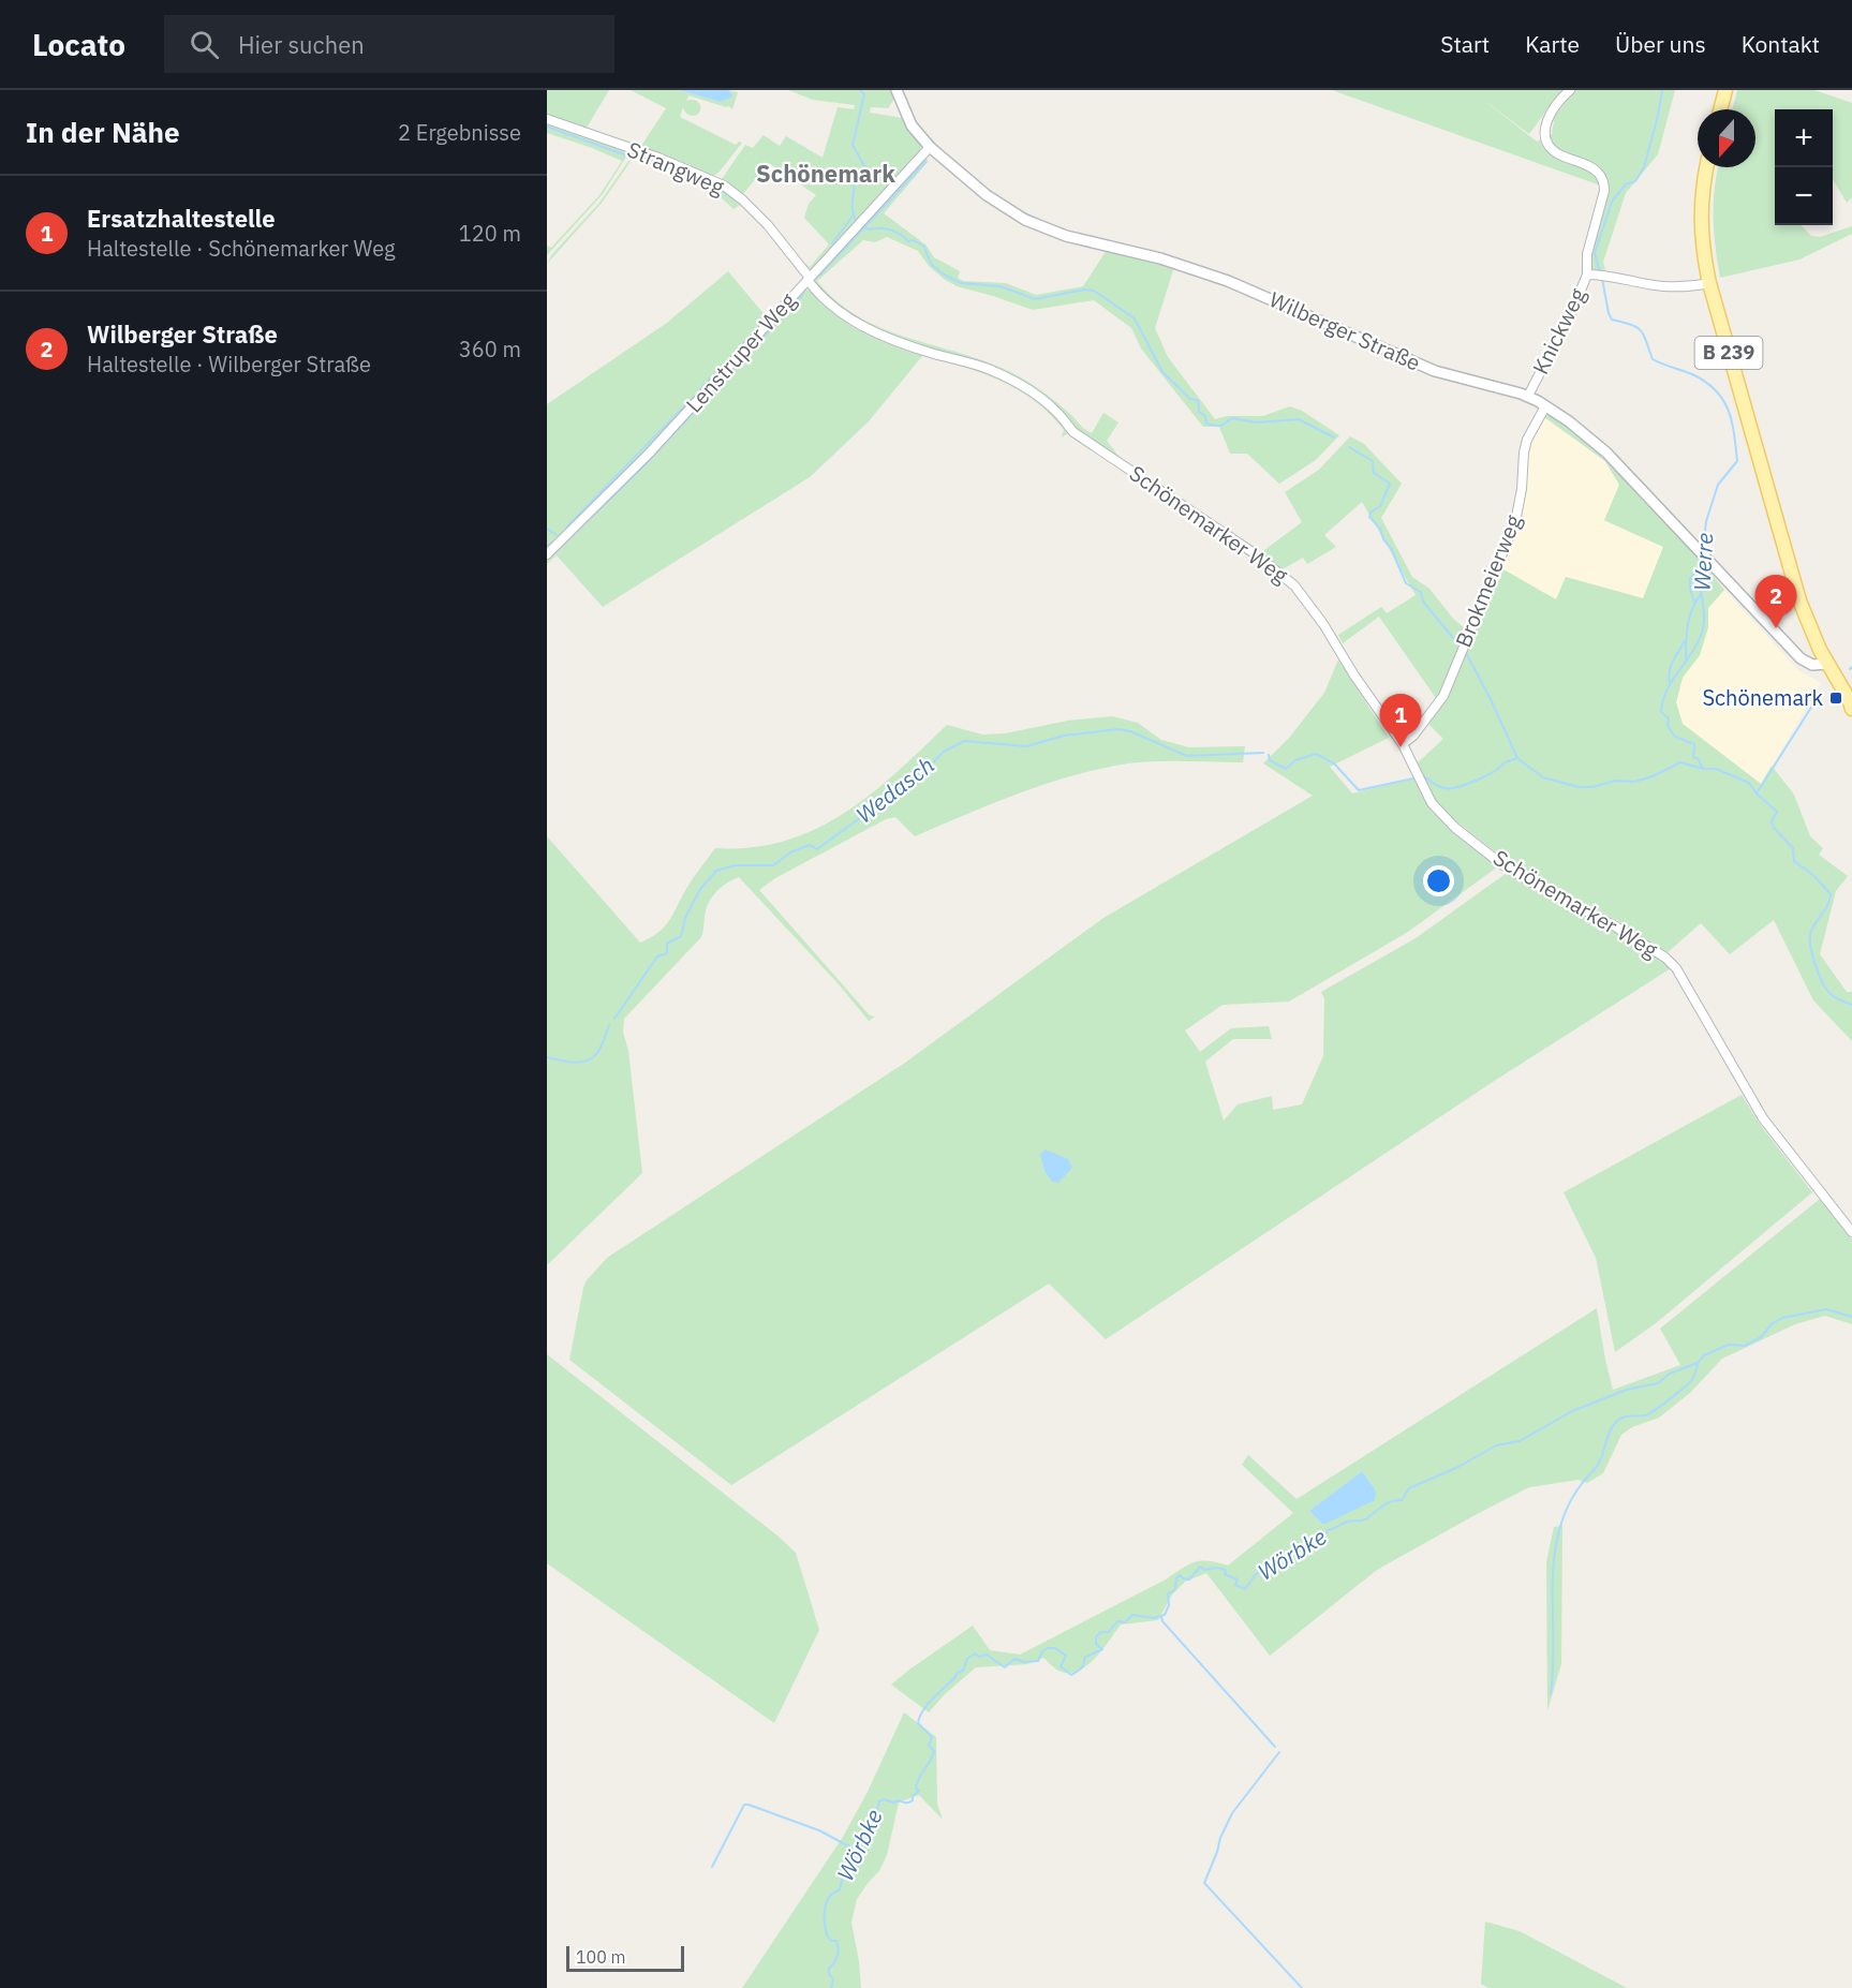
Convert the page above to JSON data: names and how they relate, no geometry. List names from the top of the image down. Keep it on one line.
{"streets":{"main road":["B 239"],"street":["Strangweg","Wilberger Straße","Knickweg","Lenstruper Weg","Schönemarker Weg","Brokmeierweg"]},"crossings":[["Strangweg","Lenstruper Weg"],["Strangweg","Schönemarker Weg"],["Wilberger Straße","Knickweg"],["Wilberger Straße","Lenstruper Weg"],["Wilberger Straße","B 239"],["Wilberger Straße","Brokmeierweg"],["Knickweg","B 239"],["Lenstruper Weg","Schönemarker Weg"],["Schönemarker Weg","Brokmeierweg"]],"districts":["Schönemark"],"water":["Werre","Wedasch","Wörbke"],"places":{"transit":["Schönemark"]},"scale_bar":"100 m","north":"bottom","page":{"header":"Locato","search":"Hier suchen","nav":["Start","Karte","Über uns","Kontakt"],"heading":["In der Nähe","2 Ergebnisse"],"map_buttons":["+","−"],"list":[{"mark":"1","name":"Ersatzhaltestelle","note":"Haltestelle · Schönemarker Weg","value":"120 m"},{"mark":"2","name":"Wilberger Straße","note":"Haltestelle · Wilberger Straße","value":"360 m"}],"pins":["2","1"],"scale":"100 m"}}
